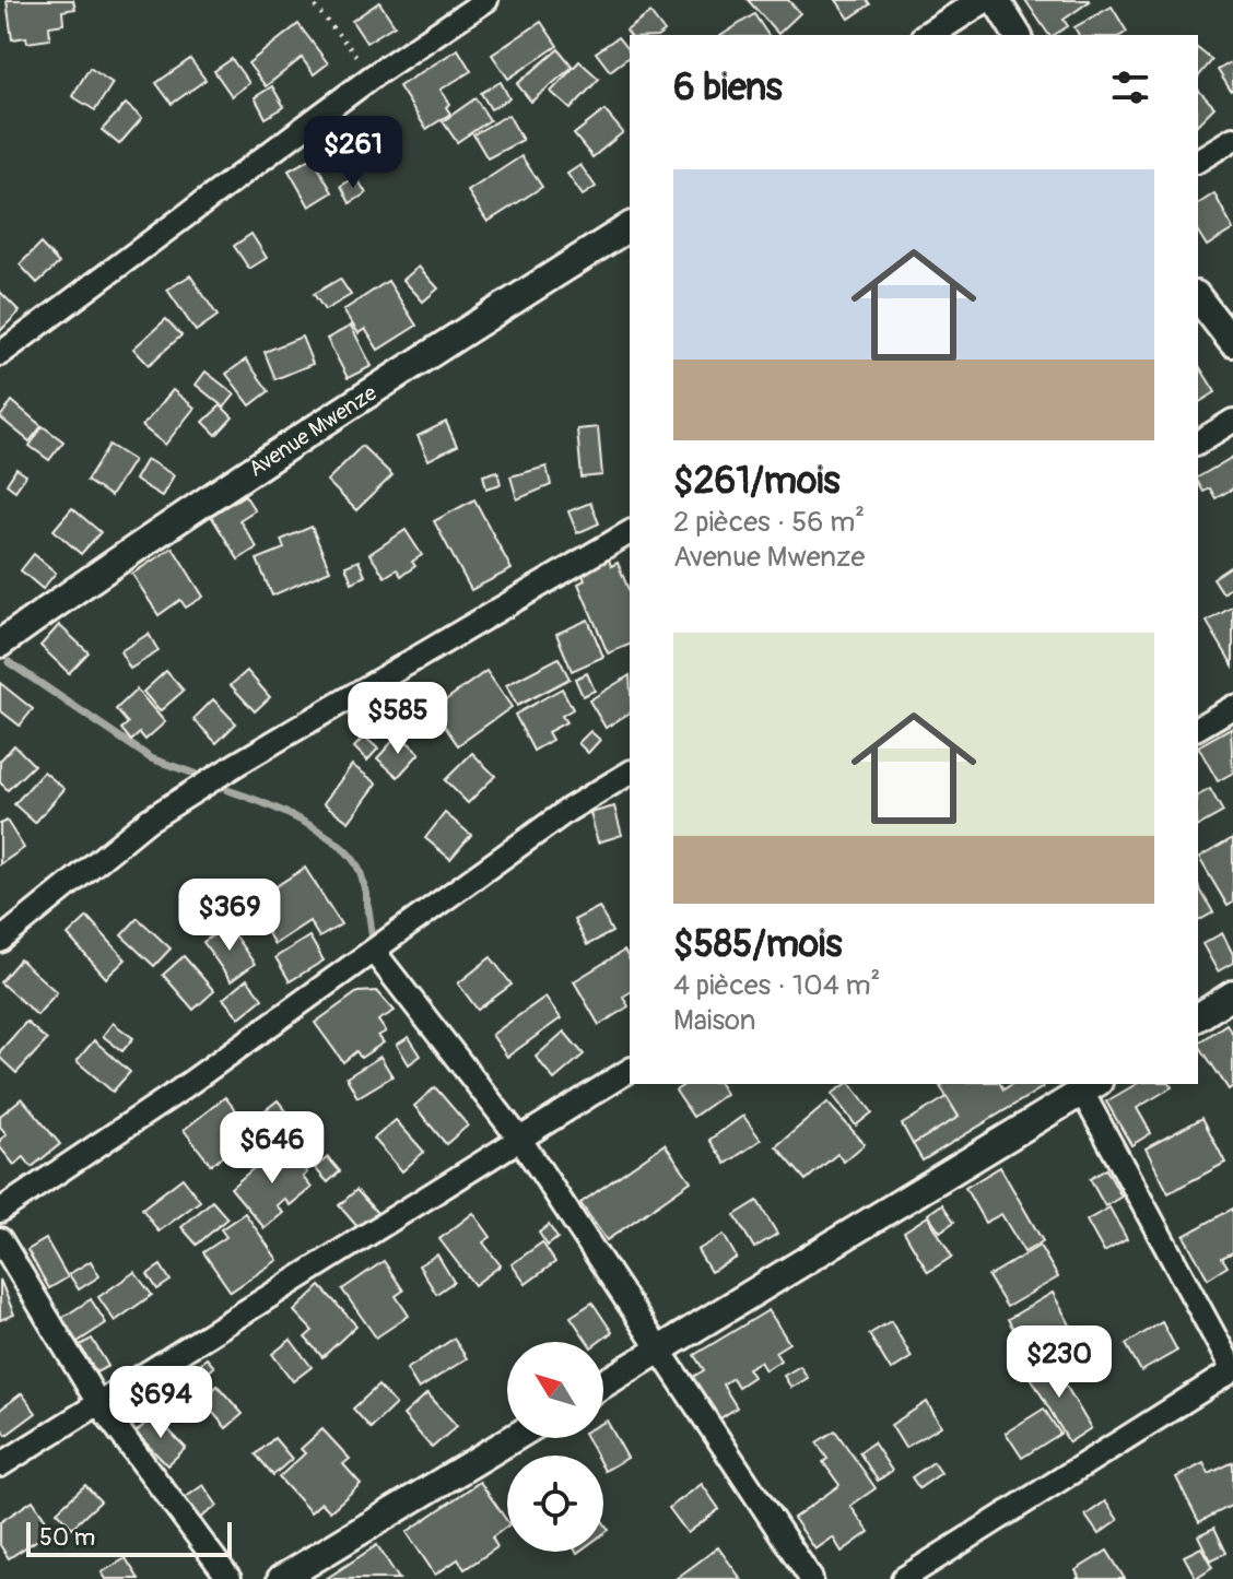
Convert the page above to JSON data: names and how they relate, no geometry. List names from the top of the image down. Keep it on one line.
{"streets":{"street":["Avenue Mwenze"]},"scale_bar":"50 m","north":"top left","page":{"heading":"6 biens","price":["$261","$585","$369","$646","$230","$694"],"list":[{"name":"$261/mois","note":"2 pièces · 56 m² · Avenue Mwenze"},{"name":"$585/mois","note":"4 pièces · 104 m² · Maison"}],"scale":"50 m"}}
